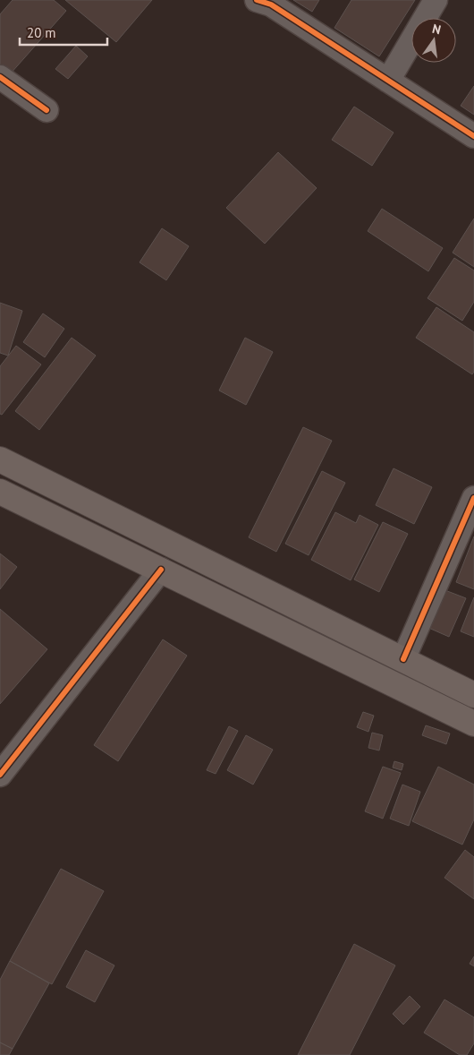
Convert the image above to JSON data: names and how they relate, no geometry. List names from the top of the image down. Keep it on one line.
{"scale_bar":"20 m","north":"top"}
